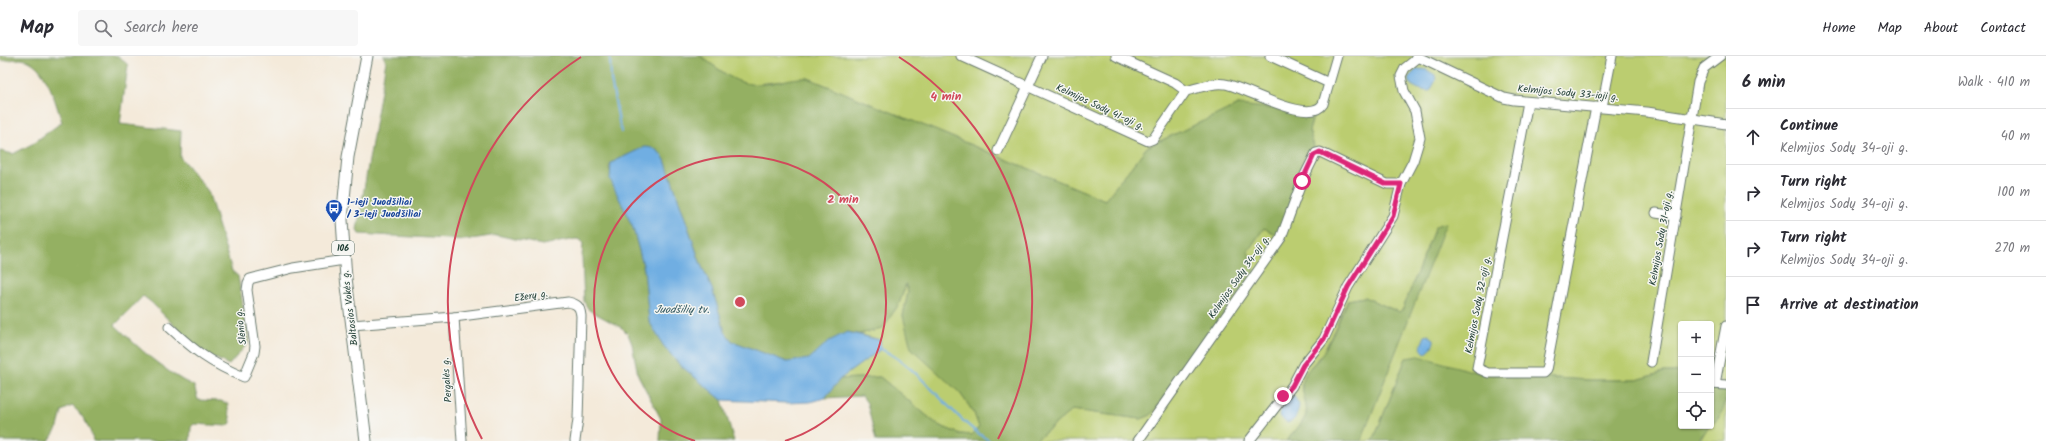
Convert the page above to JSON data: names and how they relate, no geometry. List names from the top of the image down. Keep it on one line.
{"streets":{"main road":["106","Baltosios Vokės g."],"street":["Kelmijos Sodų 33-ioji g.","Kelmijos Sodų 41-oji g.","Kelmijos Sodų 31-oji g.","Kelmijos Sodų 34-oji g.","Ežerų g.","Kelmijos Sodų 32-oji g.","Slėnio g.","Pergalės g."]},"crossings":[["Kelmijos Sodų 33-ioji g.","Kelmijos Sodų 31-oji g."],["Kelmijos Sodų 33-ioji g.","Kelmijos Sodų 32-oji g."],["Ežerų g.","Baltosios Vokės g."],["Ežerų g.","Pergalės g."],["Baltosios Vokės g.","Slėnio g."]],"water":["Juodšilių tv."],"places":{"bus stop":["1-ieji Juodšiliai / 3-ieji Juodšiliai"]},"page":{"header":"Map","search":"Search here","nav":["Home","Map","About","Contact"],"heading":["6 min","Walk · 410 m"],"list":[["Continue","Kelmijos Sodų 34-oji g.","40 m"],["Turn right","Kelmijos Sodų 34-oji g.","100 m"],["Turn right","Kelmijos Sodų 34-oji g.","270 m"],"Arrive at destination"],"map_buttons":["+","−"]},"rings":["4 min","2 min"]}
